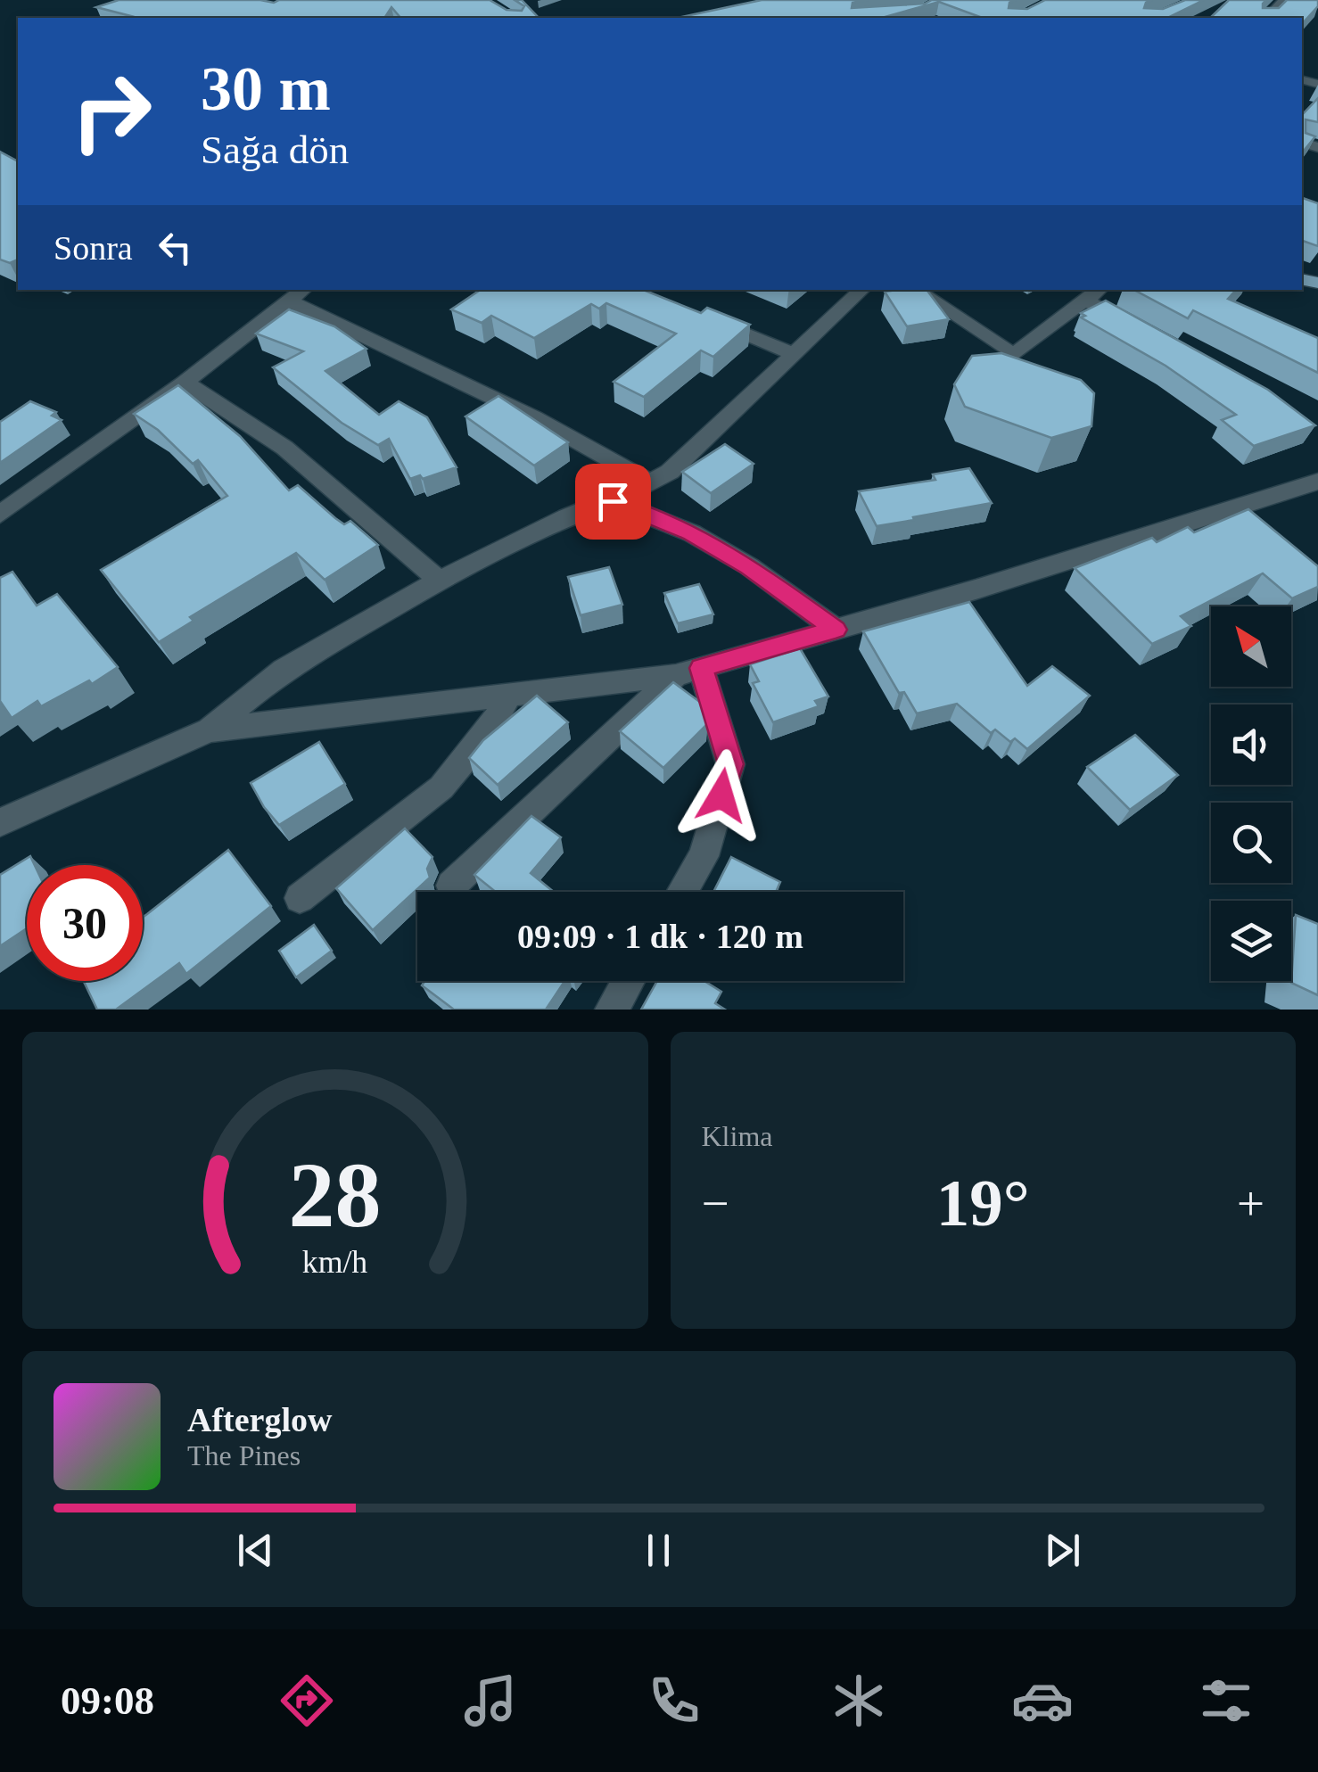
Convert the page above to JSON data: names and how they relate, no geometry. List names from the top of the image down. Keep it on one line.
{"north":"top left","page":{"turn":["30 m","Sağa dön"],"then":"Sonra","limit":"30","trip":"09:09 · 1 dk · 120 m","tile":"Klima","heat":["−","19°","+"],"song":["Afterglow","The Pines"],"tabs":"09:08","gauge":["28","km/h"]}}
